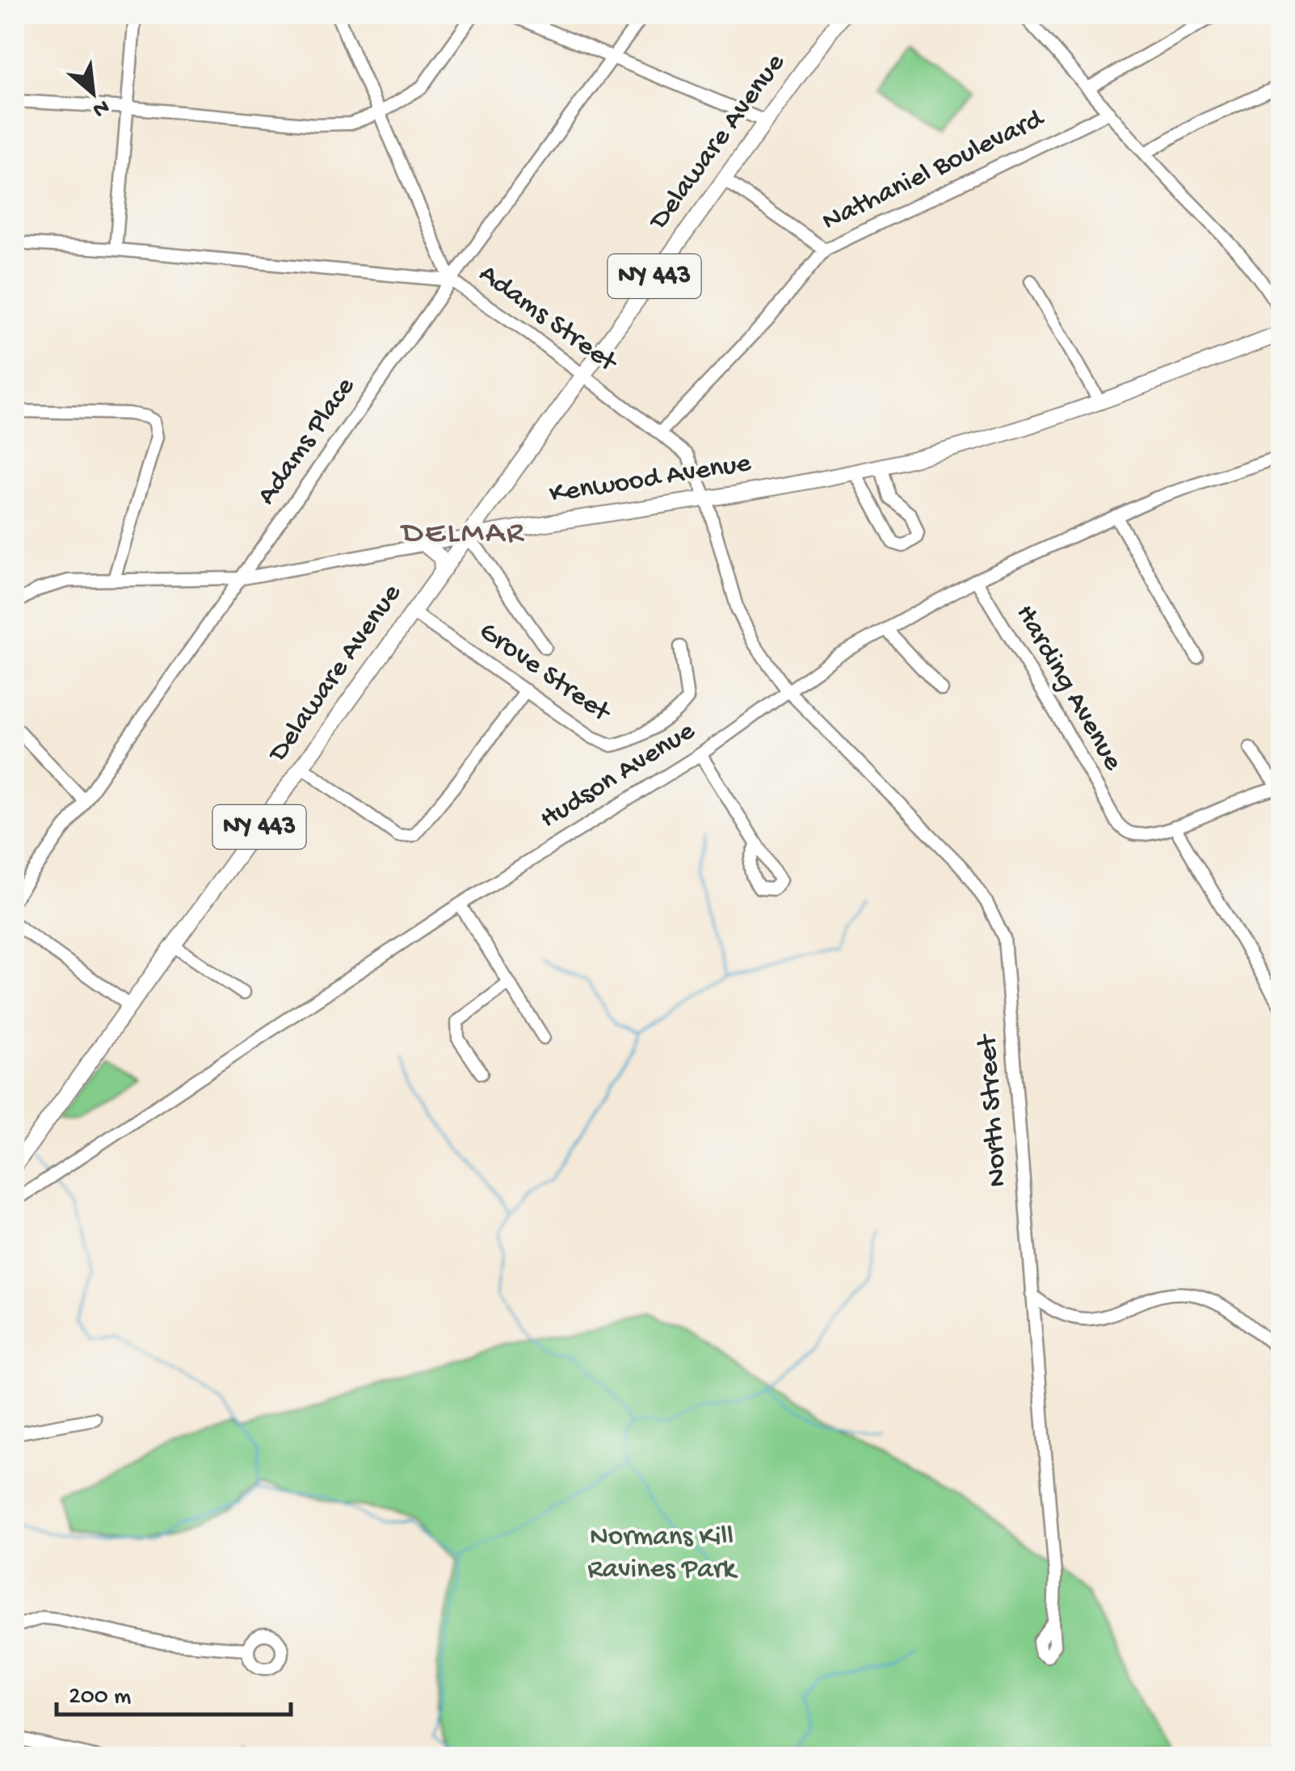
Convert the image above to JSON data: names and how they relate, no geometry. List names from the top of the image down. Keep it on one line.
{"streets":{"main road":["Delaware Avenue","NY 443","Kenwood Avenue"],"street":["Nathaniel Boulevard","Adams Street","Adams Place","Grove Street","Harding Avenue","Hudson Avenue","North Street"]},"crossings":[["Delaware Avenue","Adams Street"],["Delaware Avenue","Kenwood Avenue"],["Delaware Avenue","Grove Street"],["Nathaniel Boulevard","Adams Street"],["Adams Street","Adams Place"],["Adams Street","Kenwood Avenue"],["Adams Street","Hudson Avenue"],["Adams Street","North Street"],["Adams Place","Kenwood Avenue"],["Harding Avenue","Hudson Avenue"],["Hudson Avenue","North Street"]],"districts":["DELMAR"],"parks":["Normans Kill Ravines Park"],"scale_bar":"200 m","north":"bottom right"}
